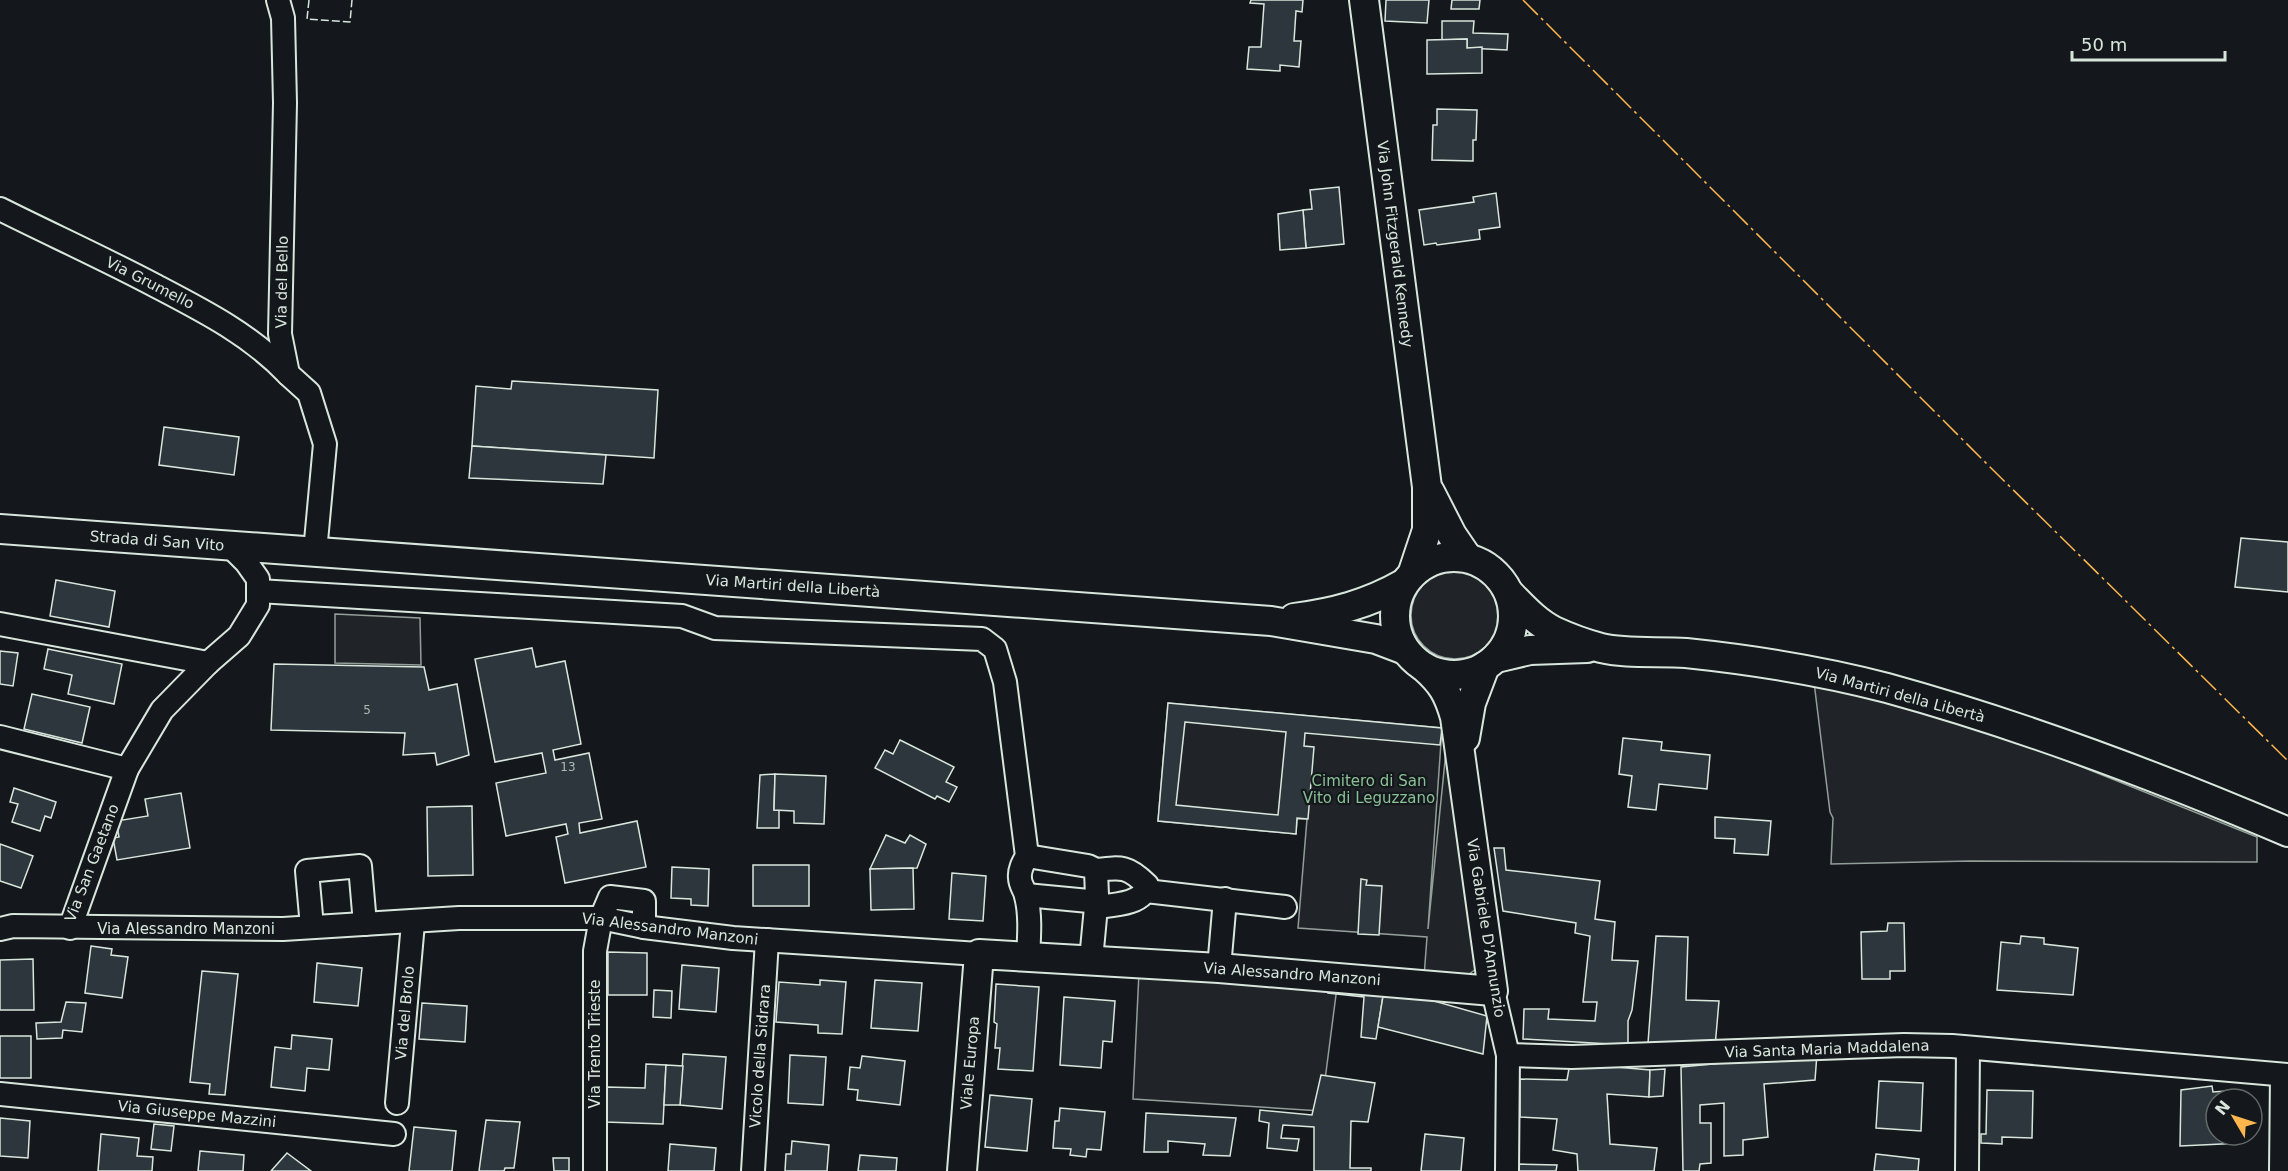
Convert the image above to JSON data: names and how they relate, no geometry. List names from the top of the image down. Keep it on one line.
{"streets":{"main road":["Via John Fitzgerald Kennedy","Strada di San Vito","Via Martiri della Libertà","Via Gabriele D'Annunzio","Via Alessandro Manzoni","Viale Europa"],"street":["Via del Bello","Via Grumello","Via San Gaetano","Via del Brolo","Via Trento Trieste","Via Santa Maria Maddalena","Vicolo della Sidrara","Via Giuseppe Mazzini"]},"crossings":[["Via John Fitzgerald Kennedy","Via Martiri della Libertà"],["Via John Fitzgerald Kennedy","Via Gabriele D'Annunzio"],["Via del Bello","Via Grumello"],["Strada di San Vito","Via Martiri della Libertà"],["Via Martiri della Libertà","Via Gabriele D'Annunzio"],["Via San Gaetano","Via Alessandro Manzoni"],["Via Gabriele D'Annunzio","Via Alessandro Manzoni"],["Via Gabriele D'Annunzio","Via Santa Maria Maddalena"],["Via Alessandro Manzoni","Via del Brolo"],["Via Alessandro Manzoni","Via Trento Trieste"],["Via Alessandro Manzoni","Vicolo della Sidrara"],["Via Alessandro Manzoni","Viale Europa"]],"parks":["Cimitero di San Vito di Leguzzano"],"house_numbers":["5","13"],"scale_bar":"50 m","north":"top left"}
